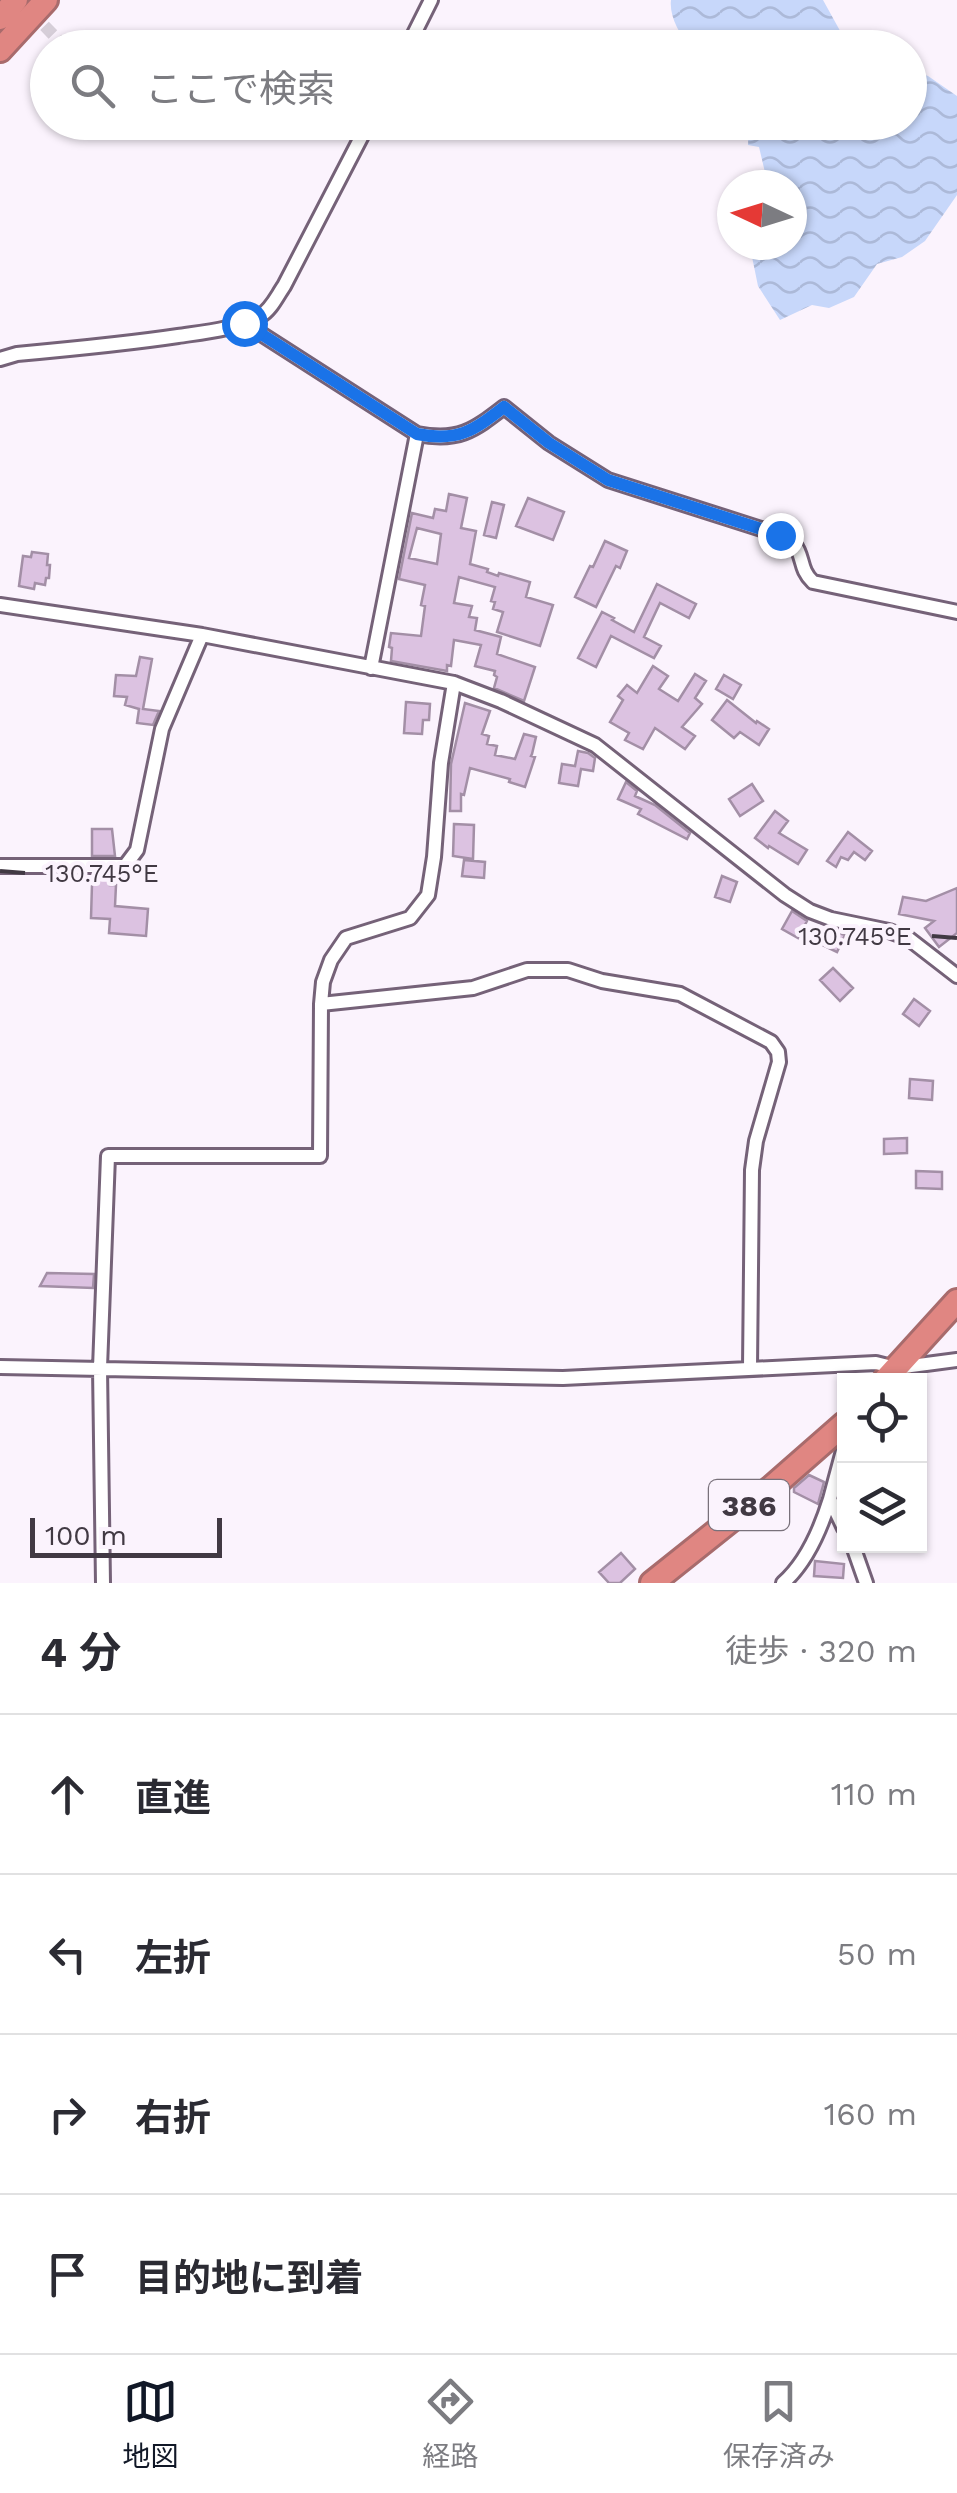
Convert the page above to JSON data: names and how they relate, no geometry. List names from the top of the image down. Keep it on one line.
{"streets":{"highway":["386"]},"scale_bar":"100 m","north":"left","page":{"search":"ここで検索","scale":"100 m","heading":["4 分","徒歩 · 320 m"],"list":[["直進","110 m"],["左折","50 m"],["右折","160 m"],"目的地に到着"],"nav":["地図","経路","保存済み"]},"coordinates":["130.745°E"]}
